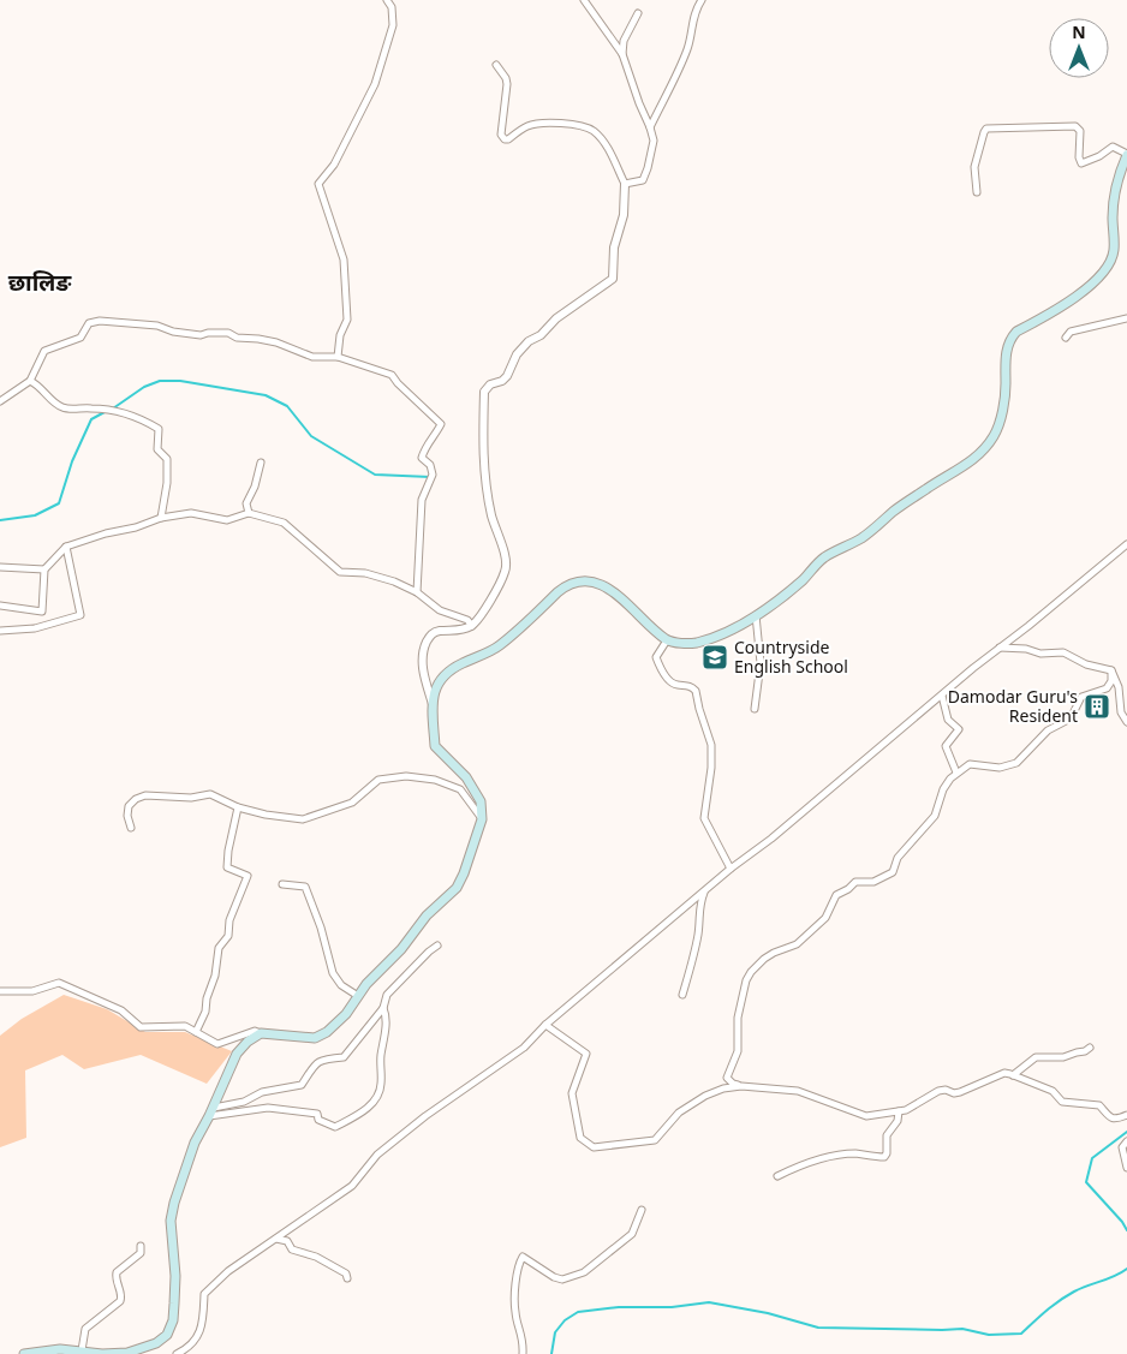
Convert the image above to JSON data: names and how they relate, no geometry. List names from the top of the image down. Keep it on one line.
{"districts":["छालिङ"],"places":{"school or university":["Countryside English School"],"building":["Damodar Guru's Resident"]},"north":"top"}
